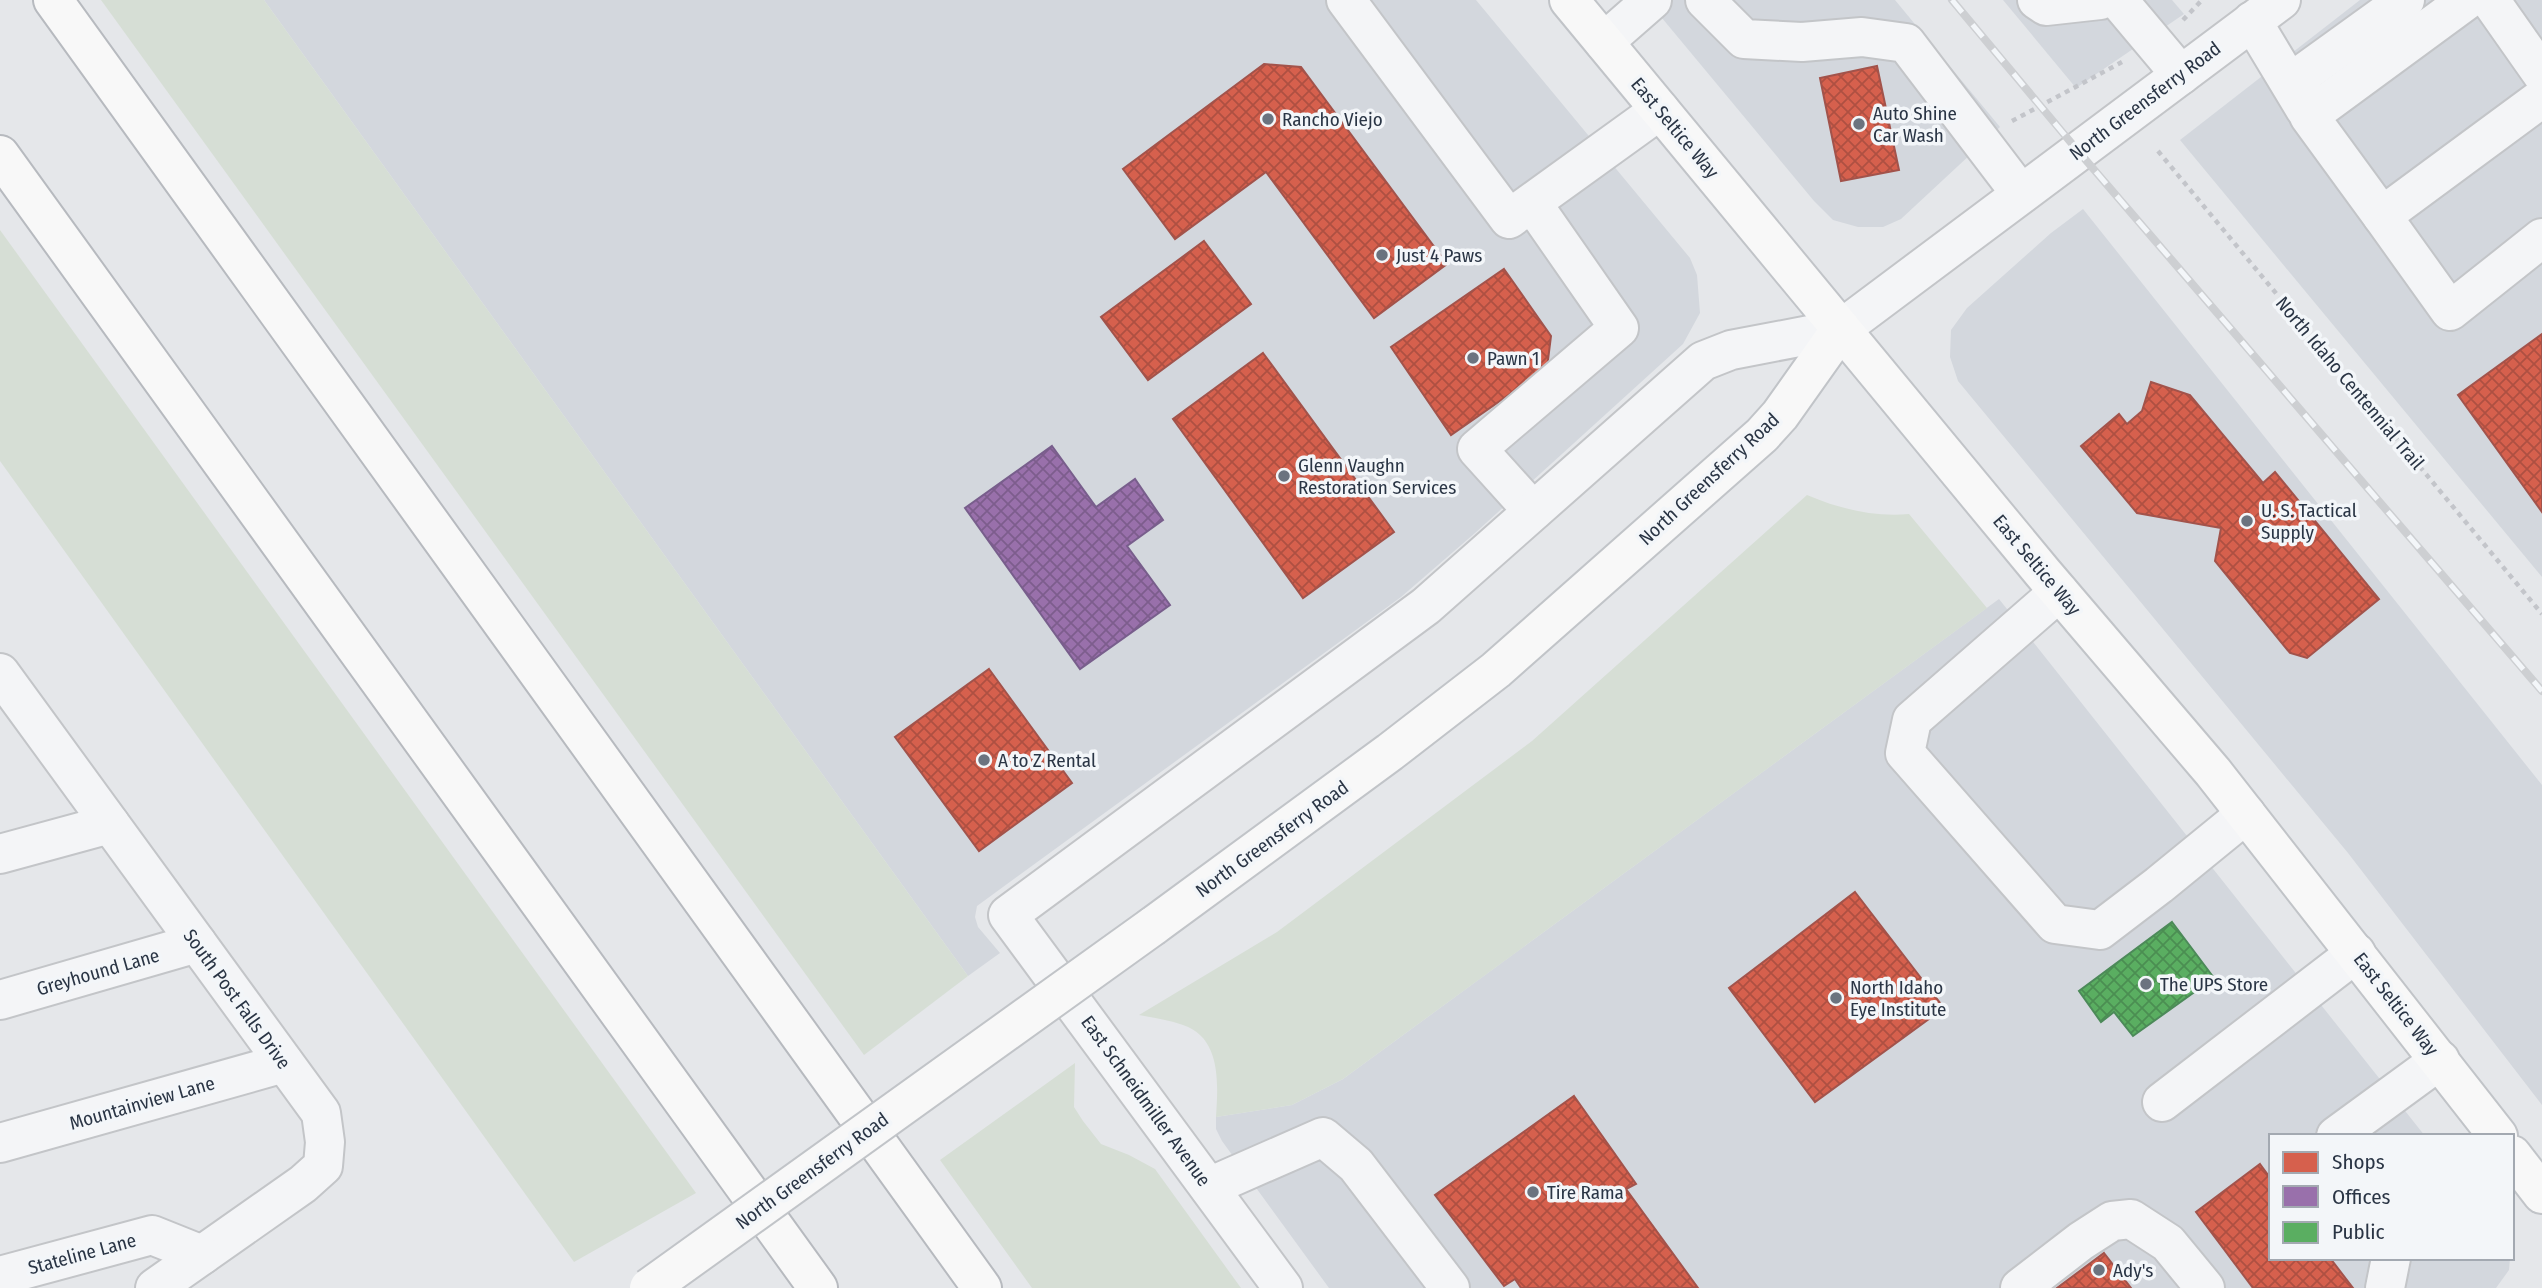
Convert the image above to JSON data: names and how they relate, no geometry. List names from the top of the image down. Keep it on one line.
{"streets":{"main road":["North Greensferry Road","East Seltice Way"],"street":["Greyhound Lane","South Post Falls Drive","East Schneidmiller Avenue","Mountainview Lane","Stateline Lane"],"path":["North Idaho Centennial Trail"]},"crossings":[["North Greensferry Road","East Seltice Way"],["North Greensferry Road","East Schneidmiller Avenue"],["Greyhound Lane","South Post Falls Drive"],["South Post Falls Drive","Mountainview Lane"],["South Post Falls Drive","Stateline Lane"]],"places":["Rancho Viejo","Auto Shine Car Wash","Just 4 Paws","Pawn 1","Glenn Vaughn Restoration Services","U. S. Tactical Supply","A to Z Rental","The UPS Store","North Idaho Eye Institute","Tire Rama","Ady's"],"legend":["Shops","Offices","Public"]}
